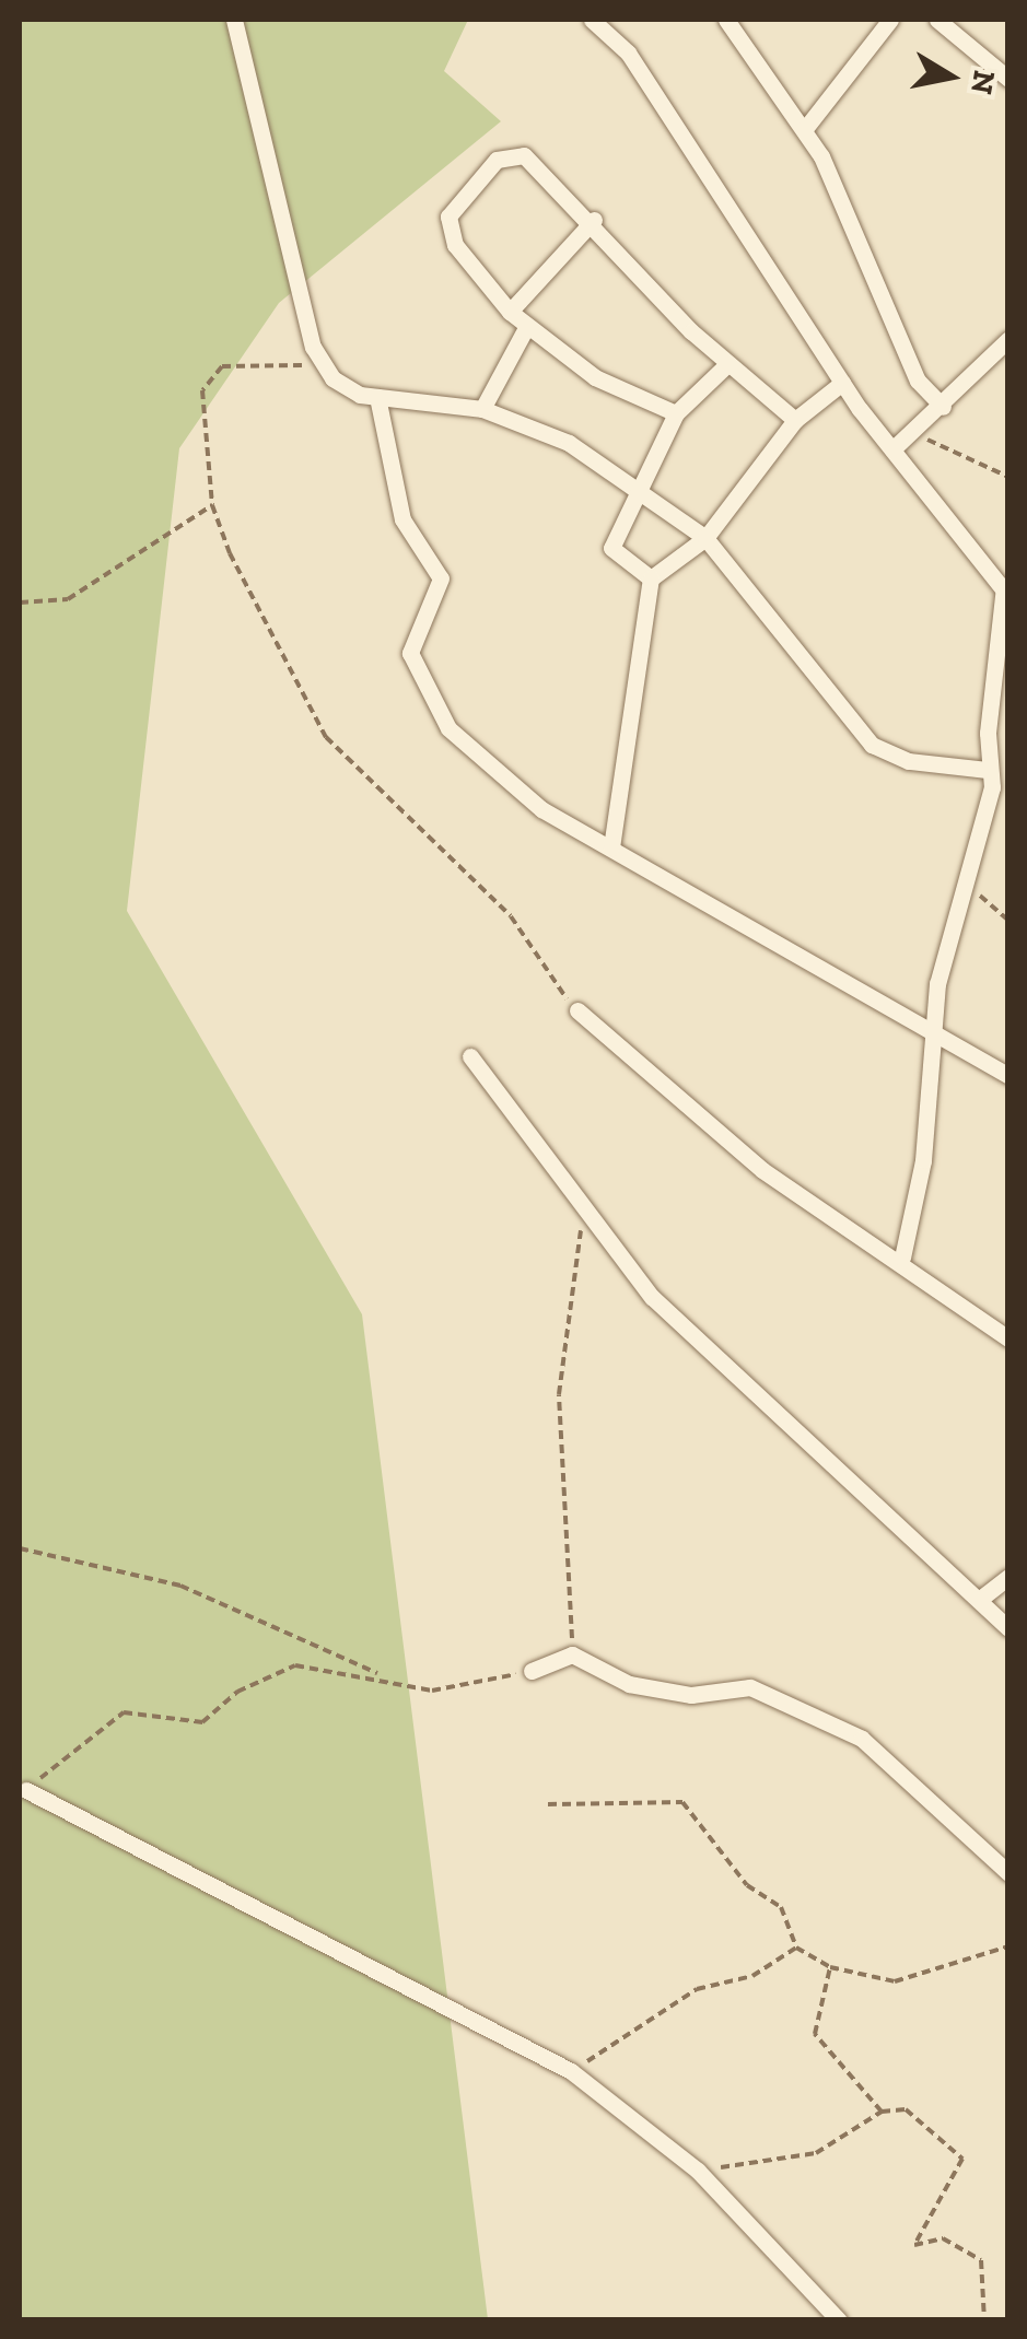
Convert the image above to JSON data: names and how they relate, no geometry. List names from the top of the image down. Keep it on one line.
{"north":"right"}
